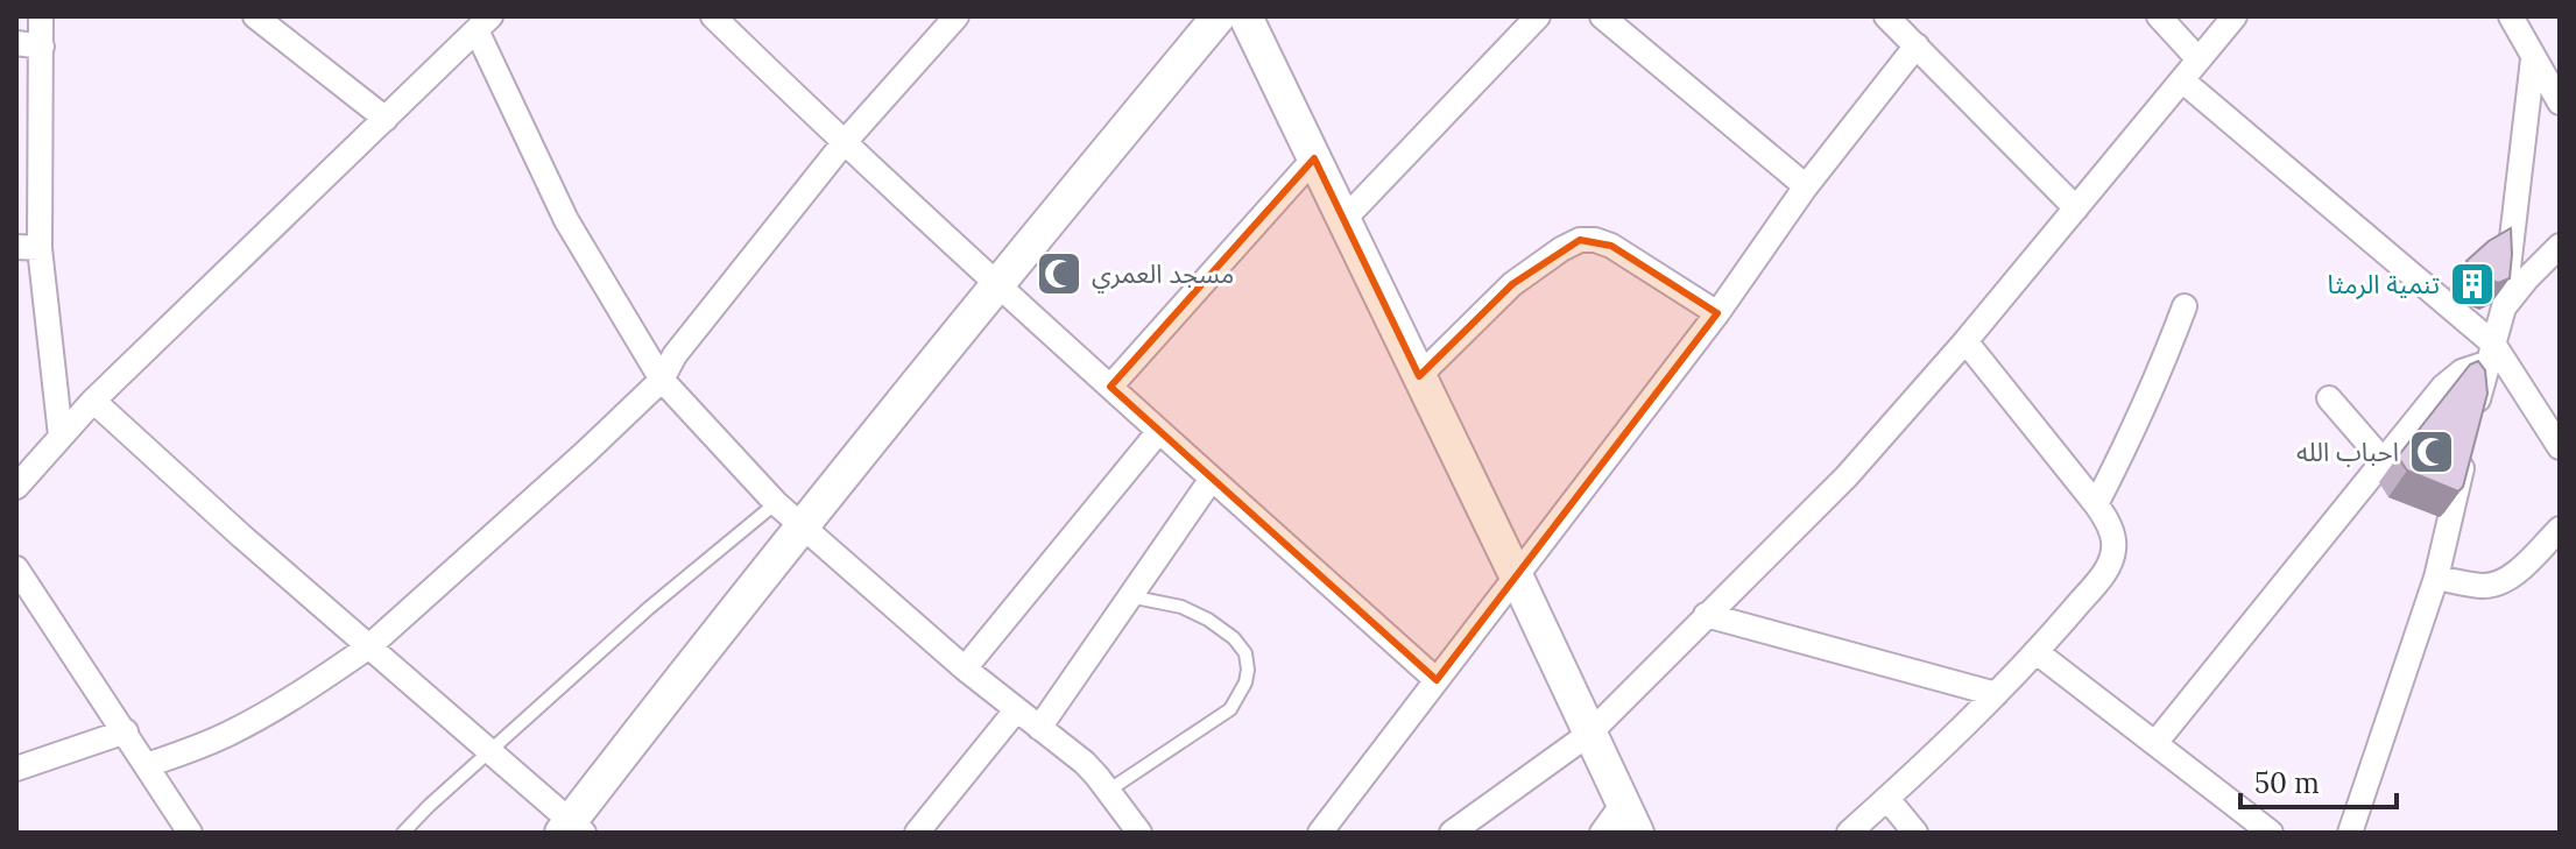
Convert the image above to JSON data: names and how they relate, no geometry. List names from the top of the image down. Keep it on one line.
{"places":{"mosque":["مسجد العمري","احباب الله"],"building":["تنمية الرمثا"]},"scale_bar":"50 m"}
